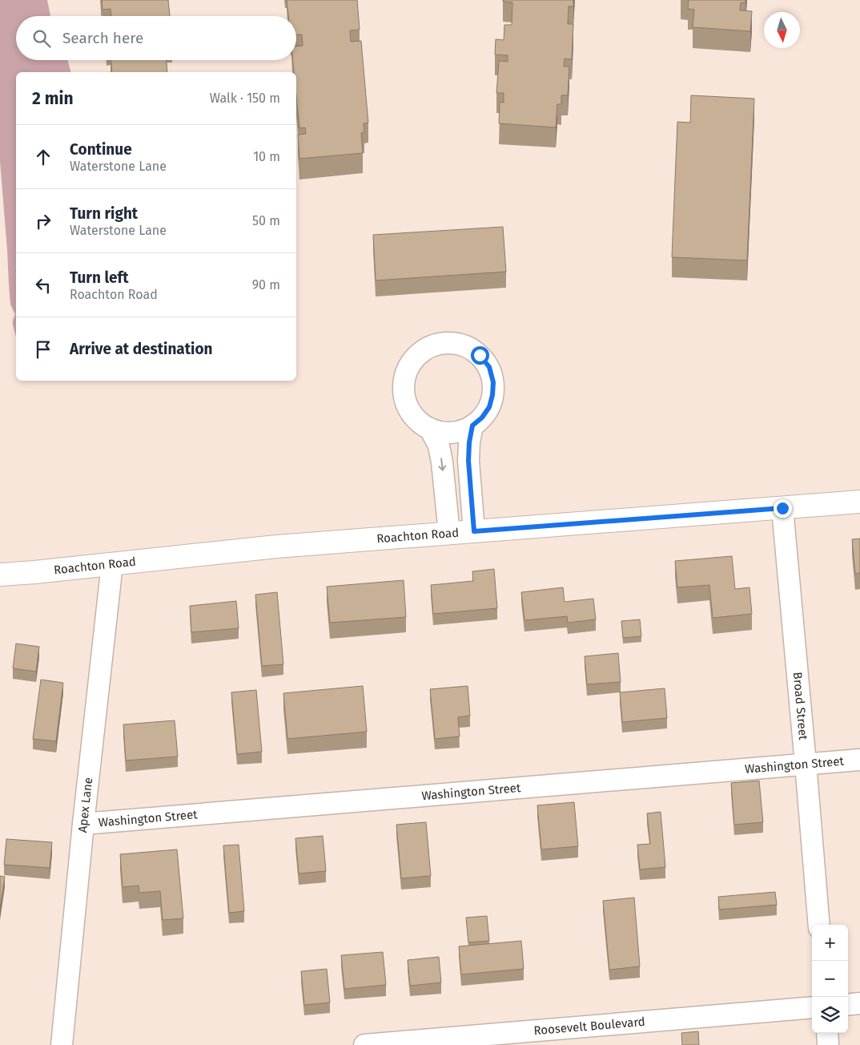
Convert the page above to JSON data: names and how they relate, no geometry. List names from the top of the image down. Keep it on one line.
{"streets":{"street":["Roachton Road","Broad Street","Washington Street","Apex Lane","Roosevelt Boulevard"]},"crossings":[["Roachton Road","Broad Street"],["Roachton Road","Apex Lane"],["Broad Street","Washington Street"],["Washington Street","Apex Lane"]],"north":"bottom","page":{"search":"Search here","heading":["2 min","Walk · 150 m"],"list":[["Continue","Waterstone Lane","10 m"],["Turn right","Waterstone Lane","50 m"],["Turn left","Roachton Road","90 m"],"Arrive at destination"],"map_buttons":["+","−"]}}
